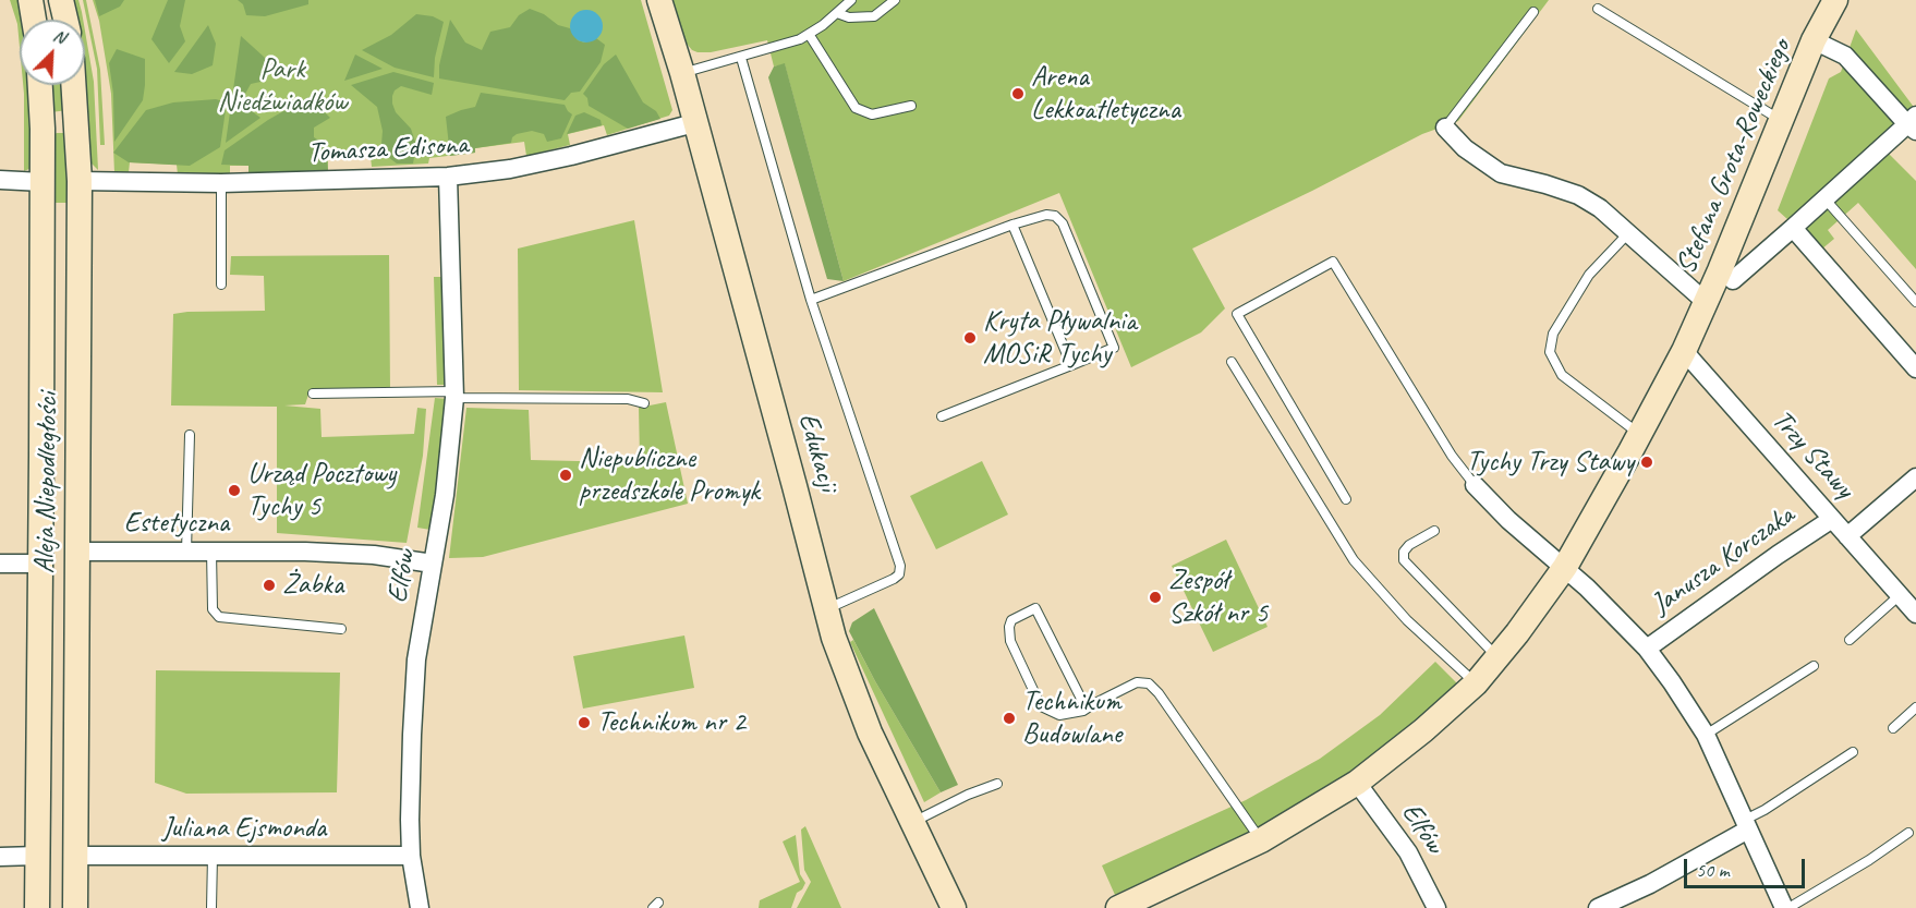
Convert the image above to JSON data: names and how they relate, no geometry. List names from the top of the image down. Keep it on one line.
{"streets":{"street":["Tomasza Edisona","Stefana Grota-Roweckiego","Edukacji","Trzy Stawy","Aleja Niepodległości","Estetyczna","Janusza Korczaka","Elfów","Juliana Ejsmonda"]},"crossings":[["Tomasza Edisona","Edukacji"],["Tomasza Edisona","Aleja Niepodległości"],["Tomasza Edisona","Elfów"],["Stefana Grota-Roweckiego","Trzy Stawy"],["Stefana Grota-Roweckiego","Janusza Korczaka"],["Stefana Grota-Roweckiego","Elfów"],["Trzy Stawy","Janusza Korczaka"],["Aleja Niepodległości","Estetyczna"],["Aleja Niepodległości","Juliana Ejsmonda"],["Estetyczna","Elfów"],["Elfów","Juliana Ejsmonda"]],"parks":["Park Niedźwiadków"],"places":["Arena Lekkoatletyczna","Kryta Pływalnia MOSiR Tychy","Tychy Trzy Stawy","Niepubliczne przedszkole Promyk","Urząd Pocztowy Tychy 5","Żabka","Zespół Szkół nr 5","Technikum Budowlane","Technikum nr 2"],"scale_bar":"50 m","north":"top right"}
